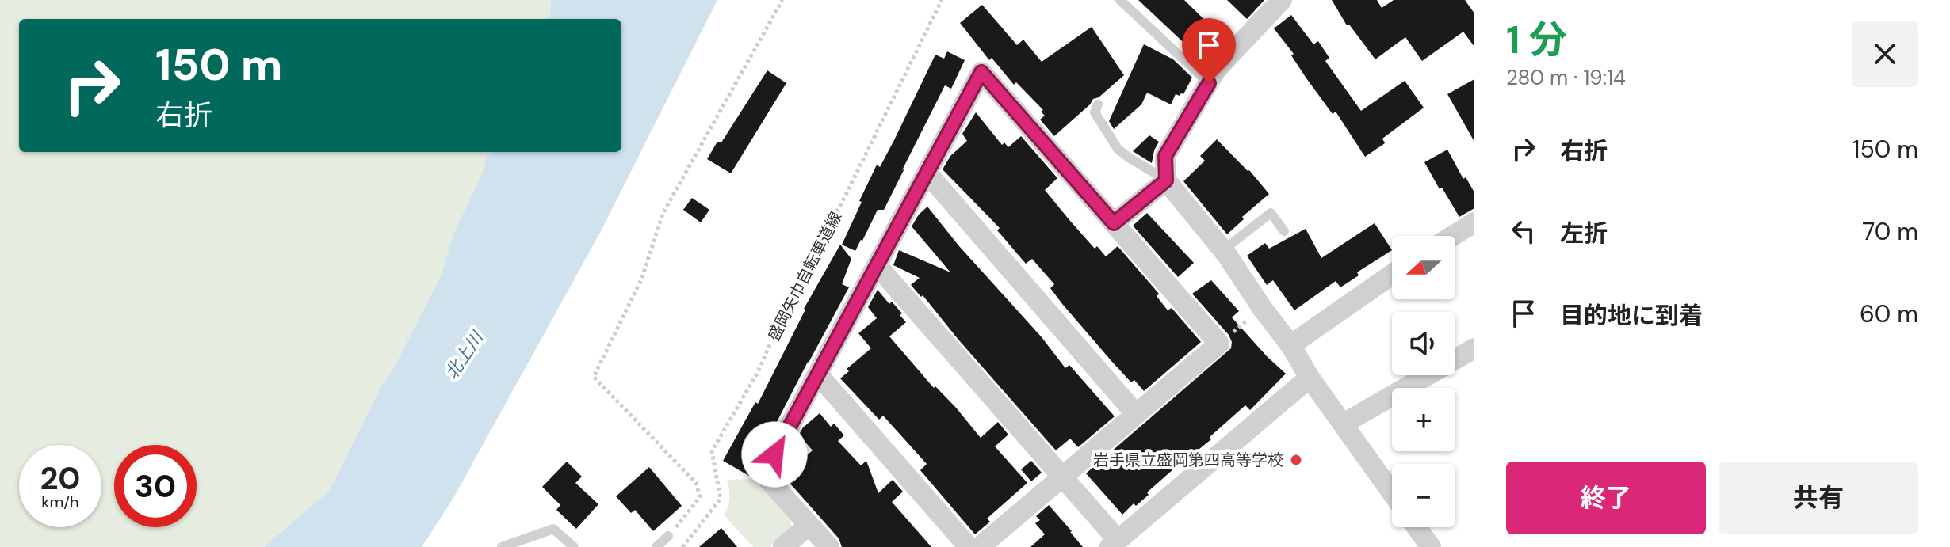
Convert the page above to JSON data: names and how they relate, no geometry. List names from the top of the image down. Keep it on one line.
{"streets":{"path":["盛岡矢巾自転車道線"]},"water":["北上川"],"places":["岩手県立盛岡第四高等学校"],"north":"left","page":{"heading":["1 分","280 m · 19:14"],"turn":["150 m","右折"],"list":[{"name":"右折","value":"150 m"},{"name":"左折","value":"70 m"},{"name":"目的地に到着","value":"60 m"}],"map_buttons":["+","−"],"speed":"20 km/h","limit":"30","buttons":["終了","共有"]}}
